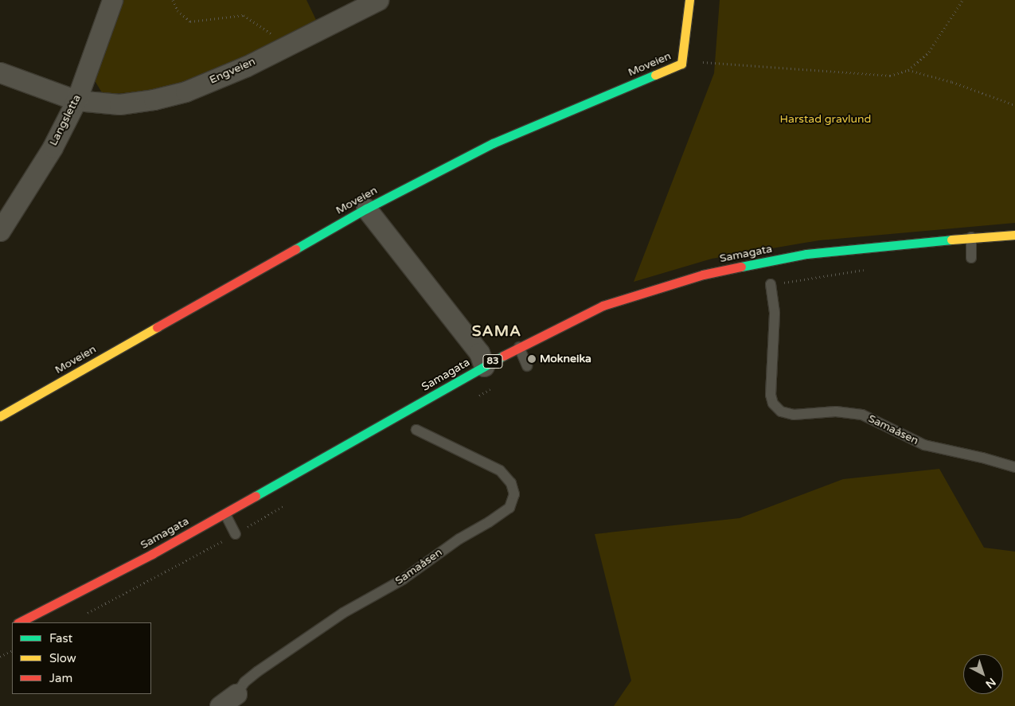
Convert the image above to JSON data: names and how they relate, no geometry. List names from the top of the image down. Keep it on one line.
{"streets":{"main road":["Moveien","Samagata","83"],"street":["Engveien","Langsletta","Samaåsen"]},"crossings":[["Engveien","Langsletta"]],"districts":["SAMA"],"parks":["Harstad gravlund"],"places":["Mokneika"],"legend":["Fast","Slow","Jam"],"north":"bottom right"}
